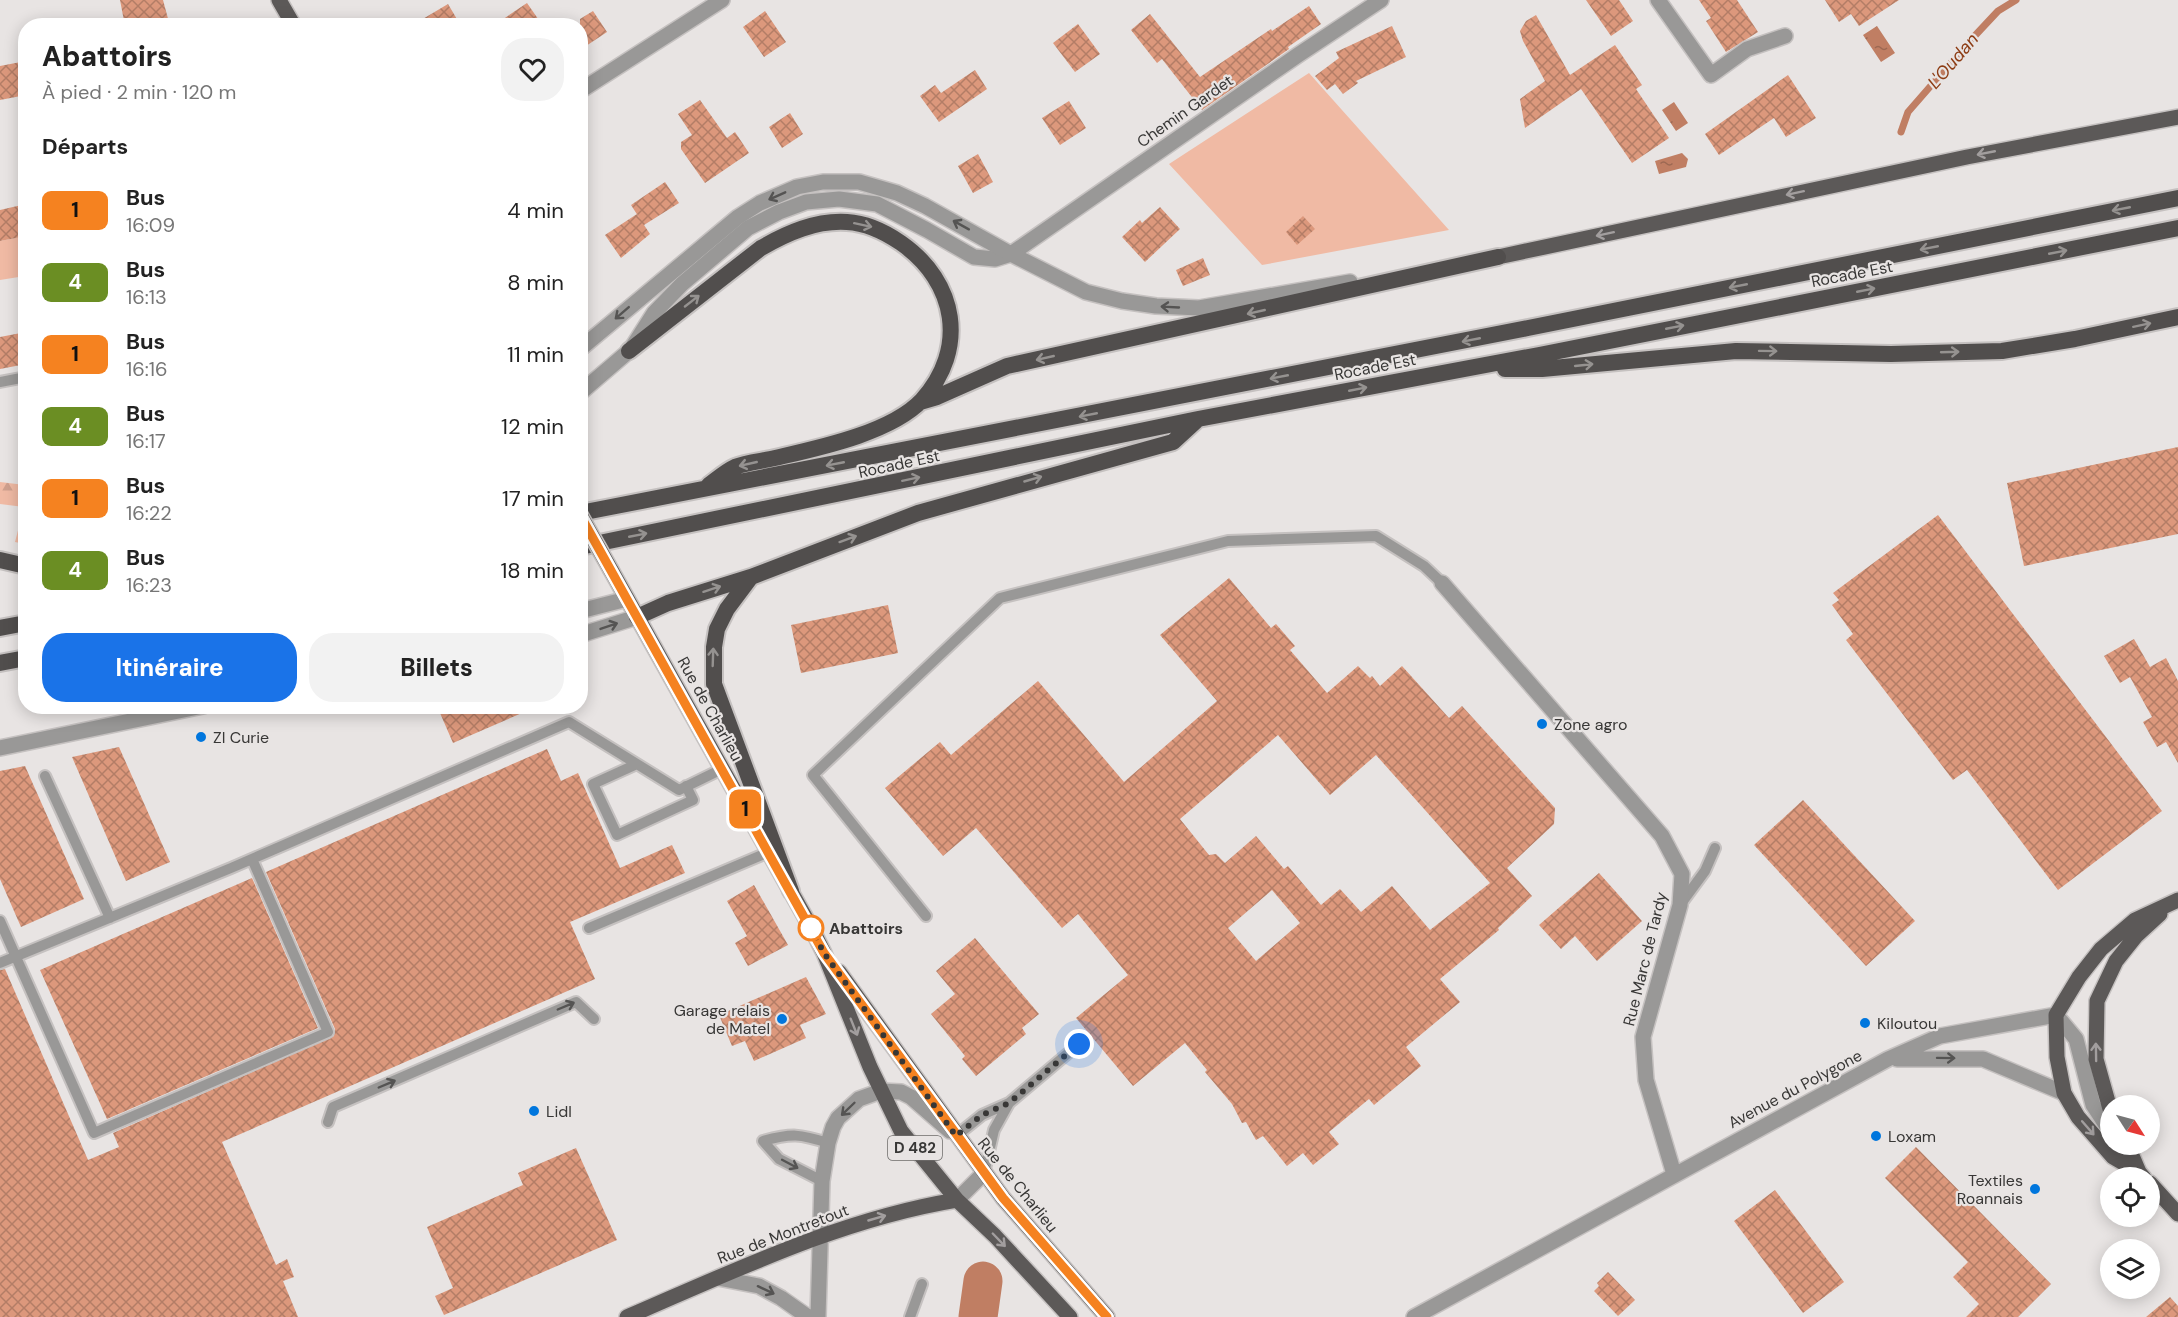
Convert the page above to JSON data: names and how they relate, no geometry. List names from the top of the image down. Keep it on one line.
{"streets":{"highway":["Rocade Est"],"main road":["Rue de Charlieu","D 482","Rue de Montretout"],"street":["Chemin Gardet","Rue Marc de Tardy","Avenue du Polygone"]},"crossings":[["Rue de Charlieu","Rue de Montretout"],["Rue Marc de Tardy","Avenue du Polygone"]],"one_way":["Rue de Montretout"],"water":["L'Oudan"],"places":["Zone agro","ZI Curie","Abattoirs","Garage relais de Matel","Kiloutou","Lidl","Loxam","Textiles Roannais"],"lines":["bus line 1"],"north":"bottom right","page":{"on_map":"1","heading":[["Abattoirs","À pied · 2 min · 120 m"],"Départs"],"list":[{"mark":"1","name":"Bus","note":"16:09","value":"4 min"},{"mark":"4","name":"Bus","note":"16:13","value":"8 min"},{"mark":"1","name":"Bus","note":"16:16","value":"11 min"},{"mark":"4","name":"Bus","note":"16:17","value":"12 min"},{"mark":"1","name":"Bus","note":"16:22","value":"17 min"},{"mark":"4","name":"Bus","note":"16:23","value":"18 min"}],"buttons":["Itinéraire","Billets"]}}
